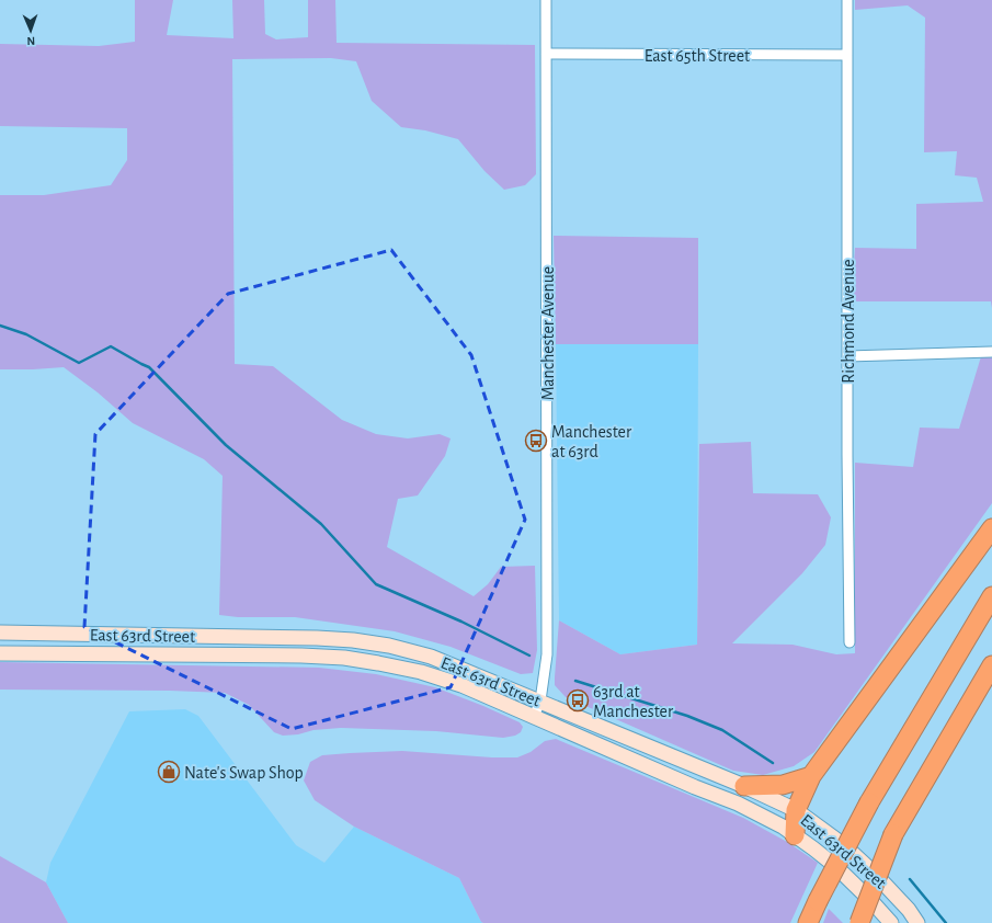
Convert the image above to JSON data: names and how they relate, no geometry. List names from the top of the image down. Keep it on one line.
{"streets":{"main road":["East 63rd Street"],"street":["East 65th Street","Richmond Avenue","Manchester Avenue"]},"crossings":[["East 65th Street","Richmond Avenue"],["East 65th Street","Manchester Avenue"],["Manchester Avenue","East 63rd Street"]],"places":{"bus stop":["Manchester at 63rd","63rd at Manchester"],"shop":["Nate's Swap Shop"]},"north":"bottom"}
